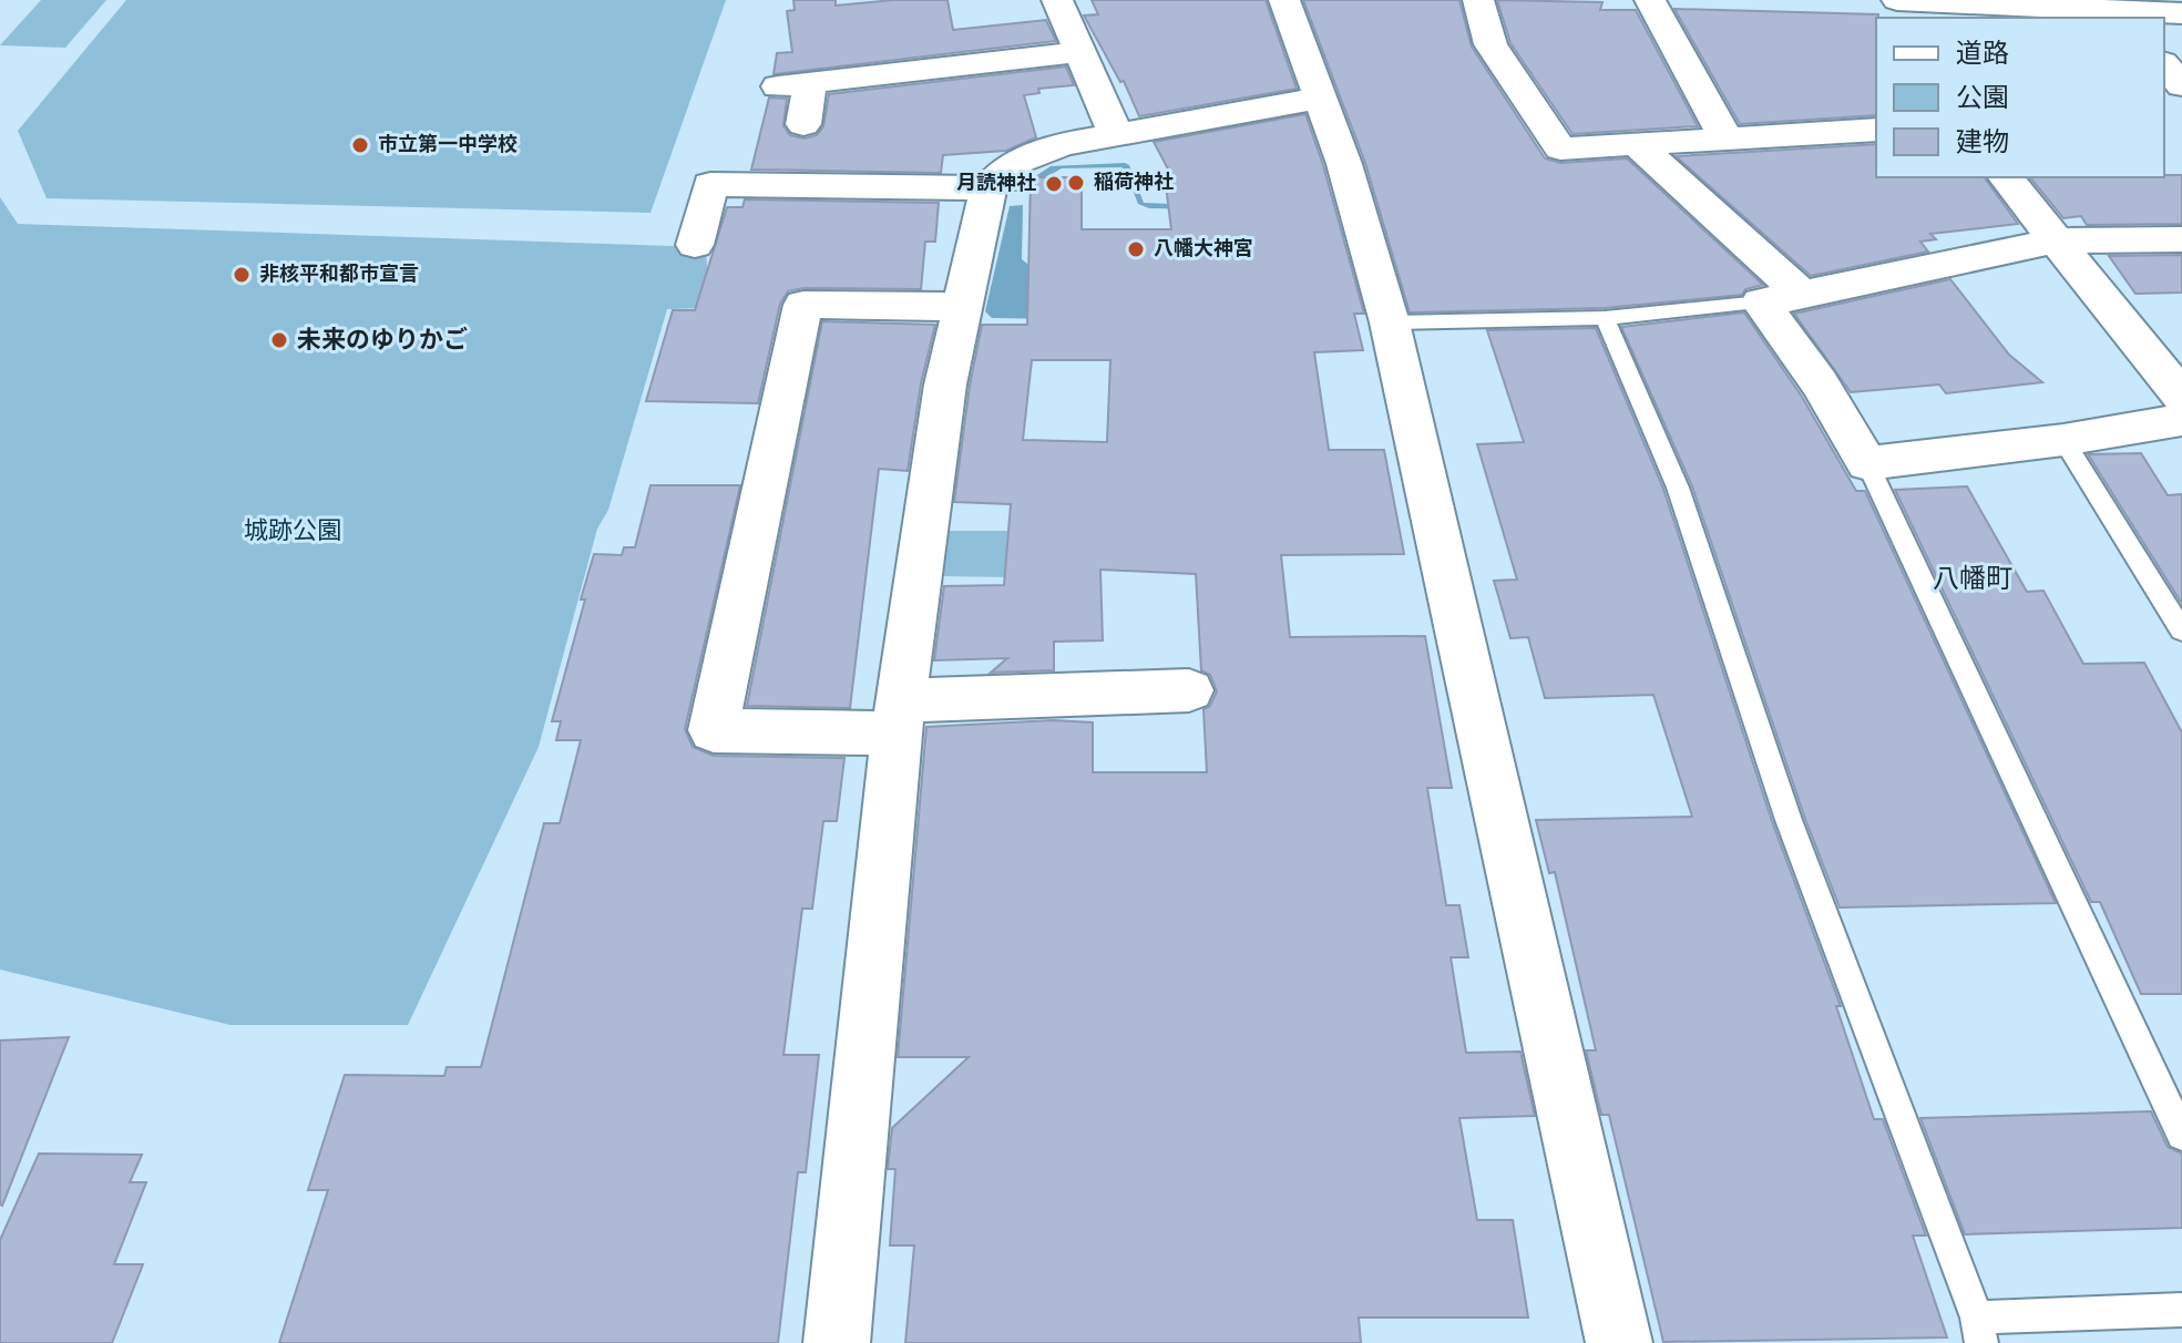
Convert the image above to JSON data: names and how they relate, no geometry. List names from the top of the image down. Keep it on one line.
{"districts":["八幡町"],"parks":["城跡公園"],"places":["市立第一中学校","稲荷神社","月読神社","八幡大神宮","非核平和都市宣言","未来のゆりかご"],"legend":["道路","公園","建物"]}
